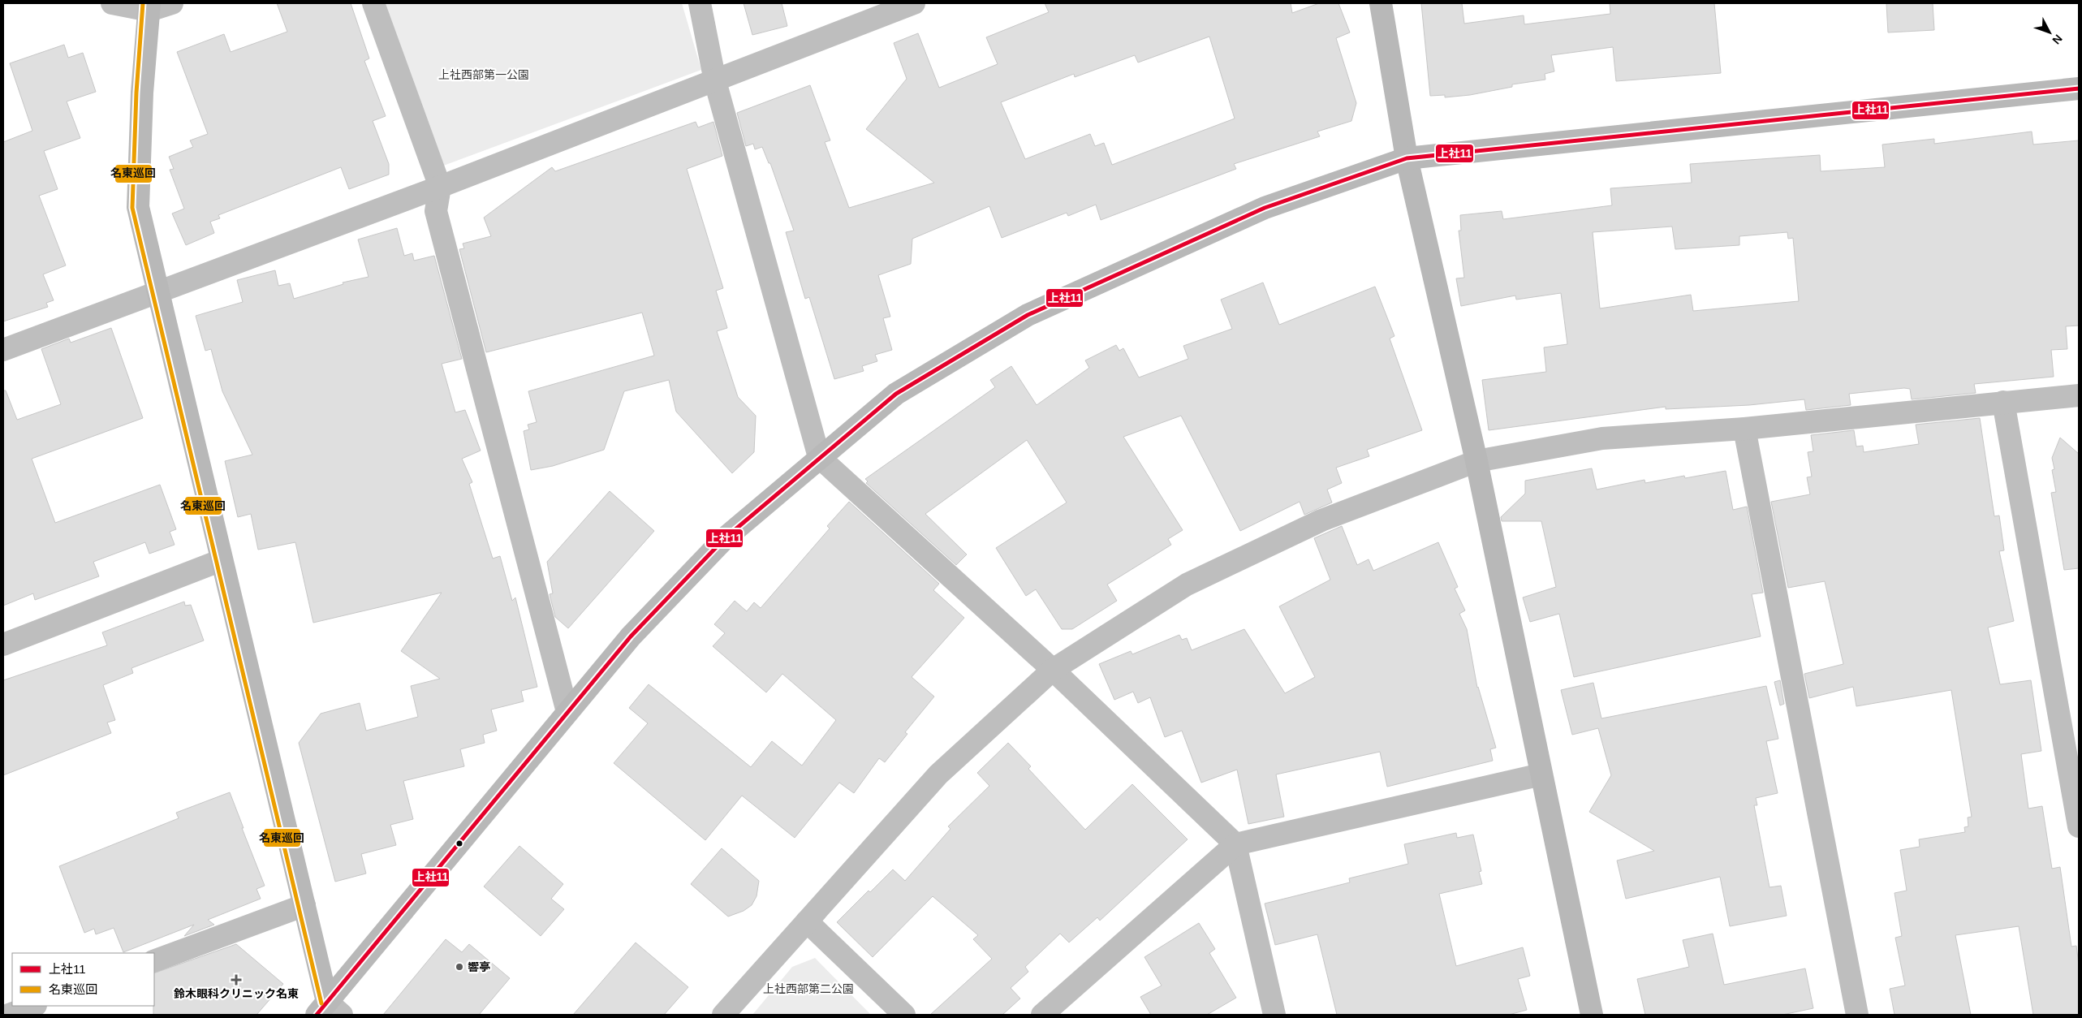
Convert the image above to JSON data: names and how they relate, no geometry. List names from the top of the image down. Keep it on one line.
{"parks":["上社西部第一公園","上社西部第二公園"],"places":{"other":["響亭"],"health":["鈴木眼科クリニック名東"]},"lines":["transit line 名東巡回","transit line 上社11"],"legend":["上社11","名東巡回"],"north":"bottom right"}
